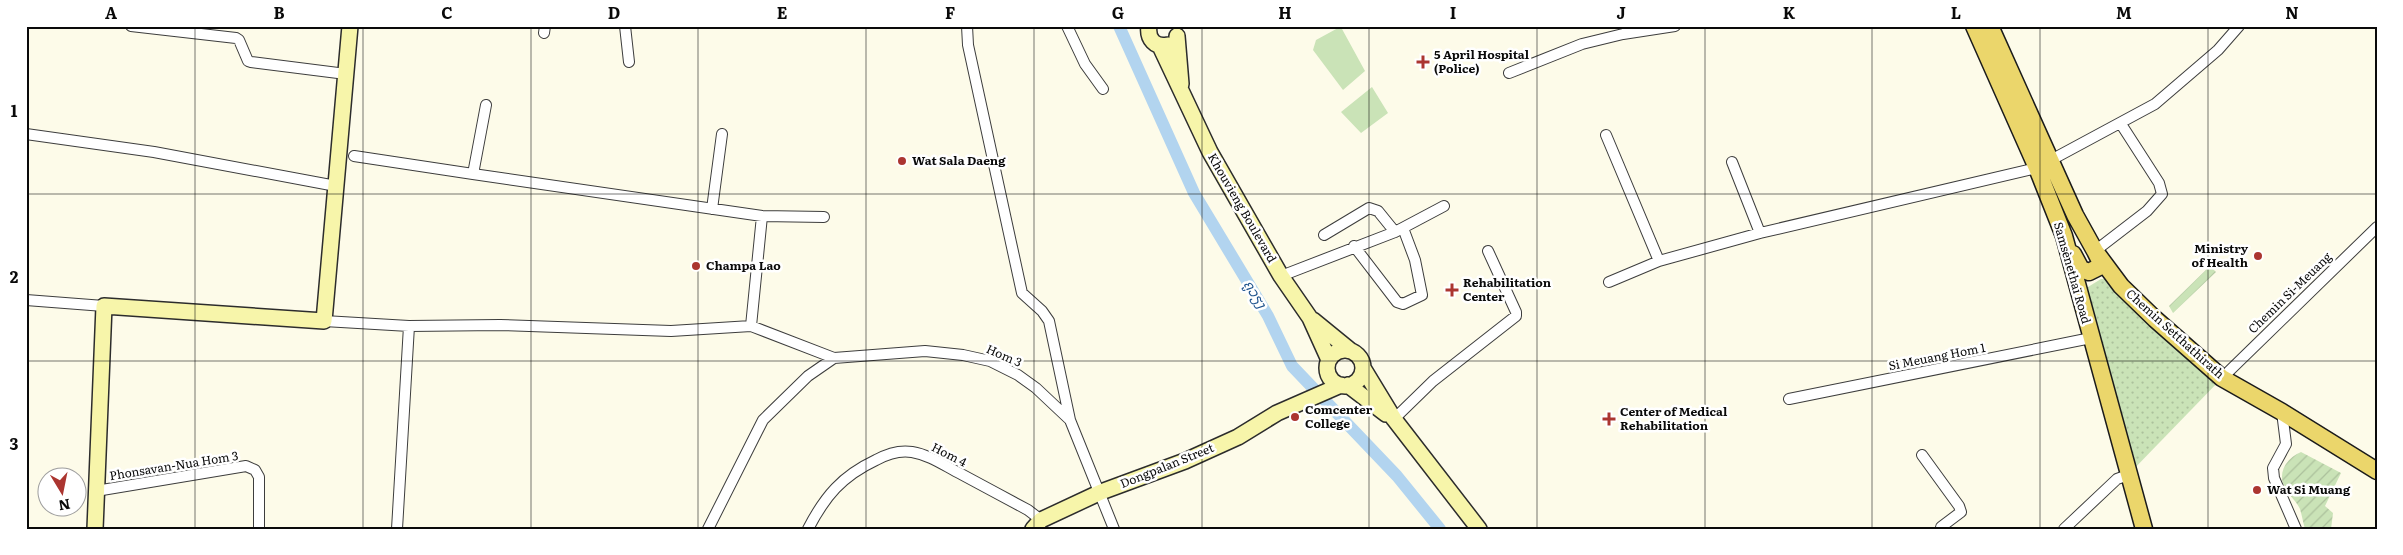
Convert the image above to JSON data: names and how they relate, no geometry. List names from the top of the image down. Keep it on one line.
{"streets":{"main road":["Samsènethaï Road","Chemin Setthathirath"],"street":["Khouvieng Boulevard","Chemin Si-Meuang","Hom 3","Si Meuang Hom 1","Hom 4","Phonsavan-Nua Hom 3","Dongpalan Street"]},"crossings":[["Khouvieng Boulevard","Dongpalan Street"],["Samsènethaï Road","Chemin Setthathirath"],["Samsènethaï Road","Si Meuang Hom 1"],["Chemin Si-Meuang","Chemin Setthathirath"],["Hom 3","Dongpalan Street"],["Hom 4","Dongpalan Street"]],"water":["ຄູວຽງ"],"places":{"health":["5 April Hospital (Police)","Rehabilitation Center","Center of Medical Rehabilitation"],"other":["Wat Sala Daeng","Ministry of Health","Champa Lao","Comcenter College","Wat Si Muang"]},"north":"bottom","grid":{"columns":["A","B","C","D","E","F","G","H","I","J","K","L","M","N"],"rows":["1","2","3"]}}
